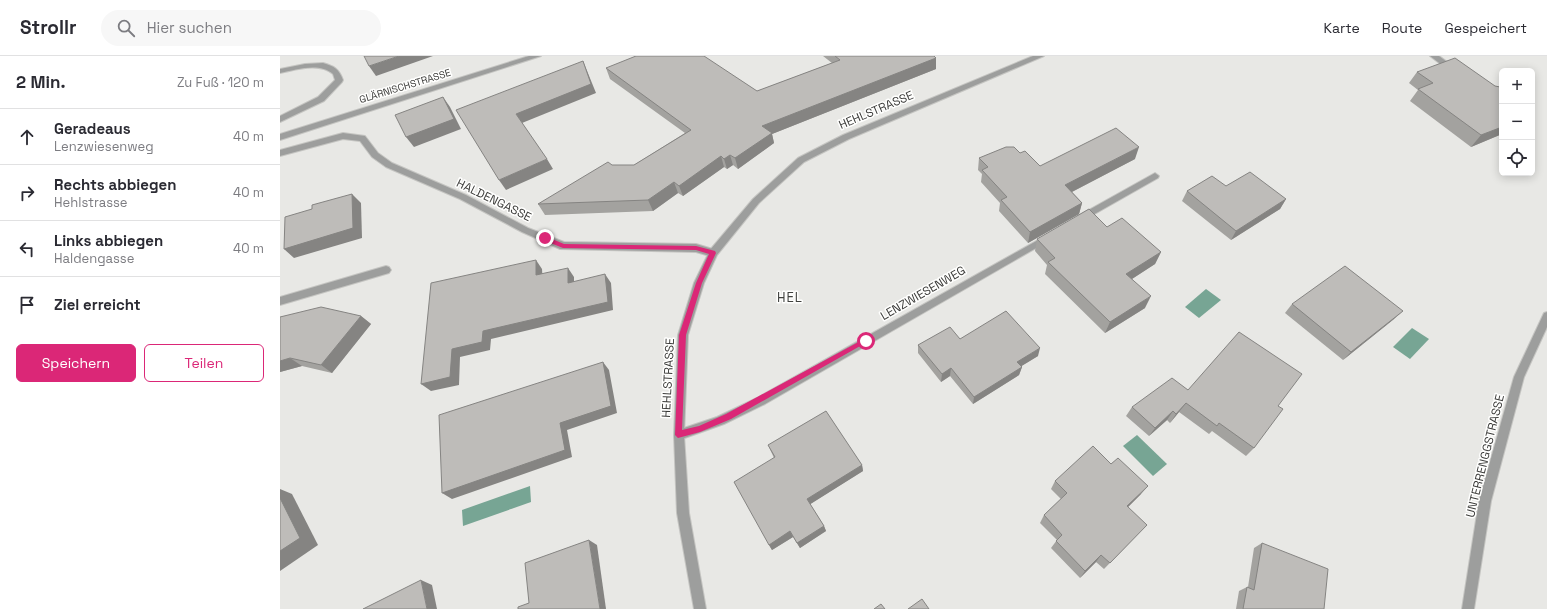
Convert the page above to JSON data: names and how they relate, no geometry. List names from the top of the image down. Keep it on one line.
{"streets":{"street":["GLÄRNISCHSTRASSE","HEHLSTRASSE","HALDENGASSE","LENZWIESENWEG","UNTERRENGGSTRASSE"]},"crossings":[["HEHLSTRASSE","HALDENGASSE"],["HEHLSTRASSE","LENZWIESENWEG"]],"districts":["HEL"],"page":{"header":"Strollr","search":"Hier suchen","nav":["Karte","Route","Gespeichert"],"heading":["2 Min.","Zu Fuß · 120 m"],"map_buttons":["+","−"],"list":[["Geradeaus","Lenzwiesenweg","40 m"],["Rechts abbiegen","Hehlstrasse","40 m"],["Links abbiegen","Haldengasse","40 m"],"Ziel erreicht"],"buttons":["Speichern","Teilen"]}}
